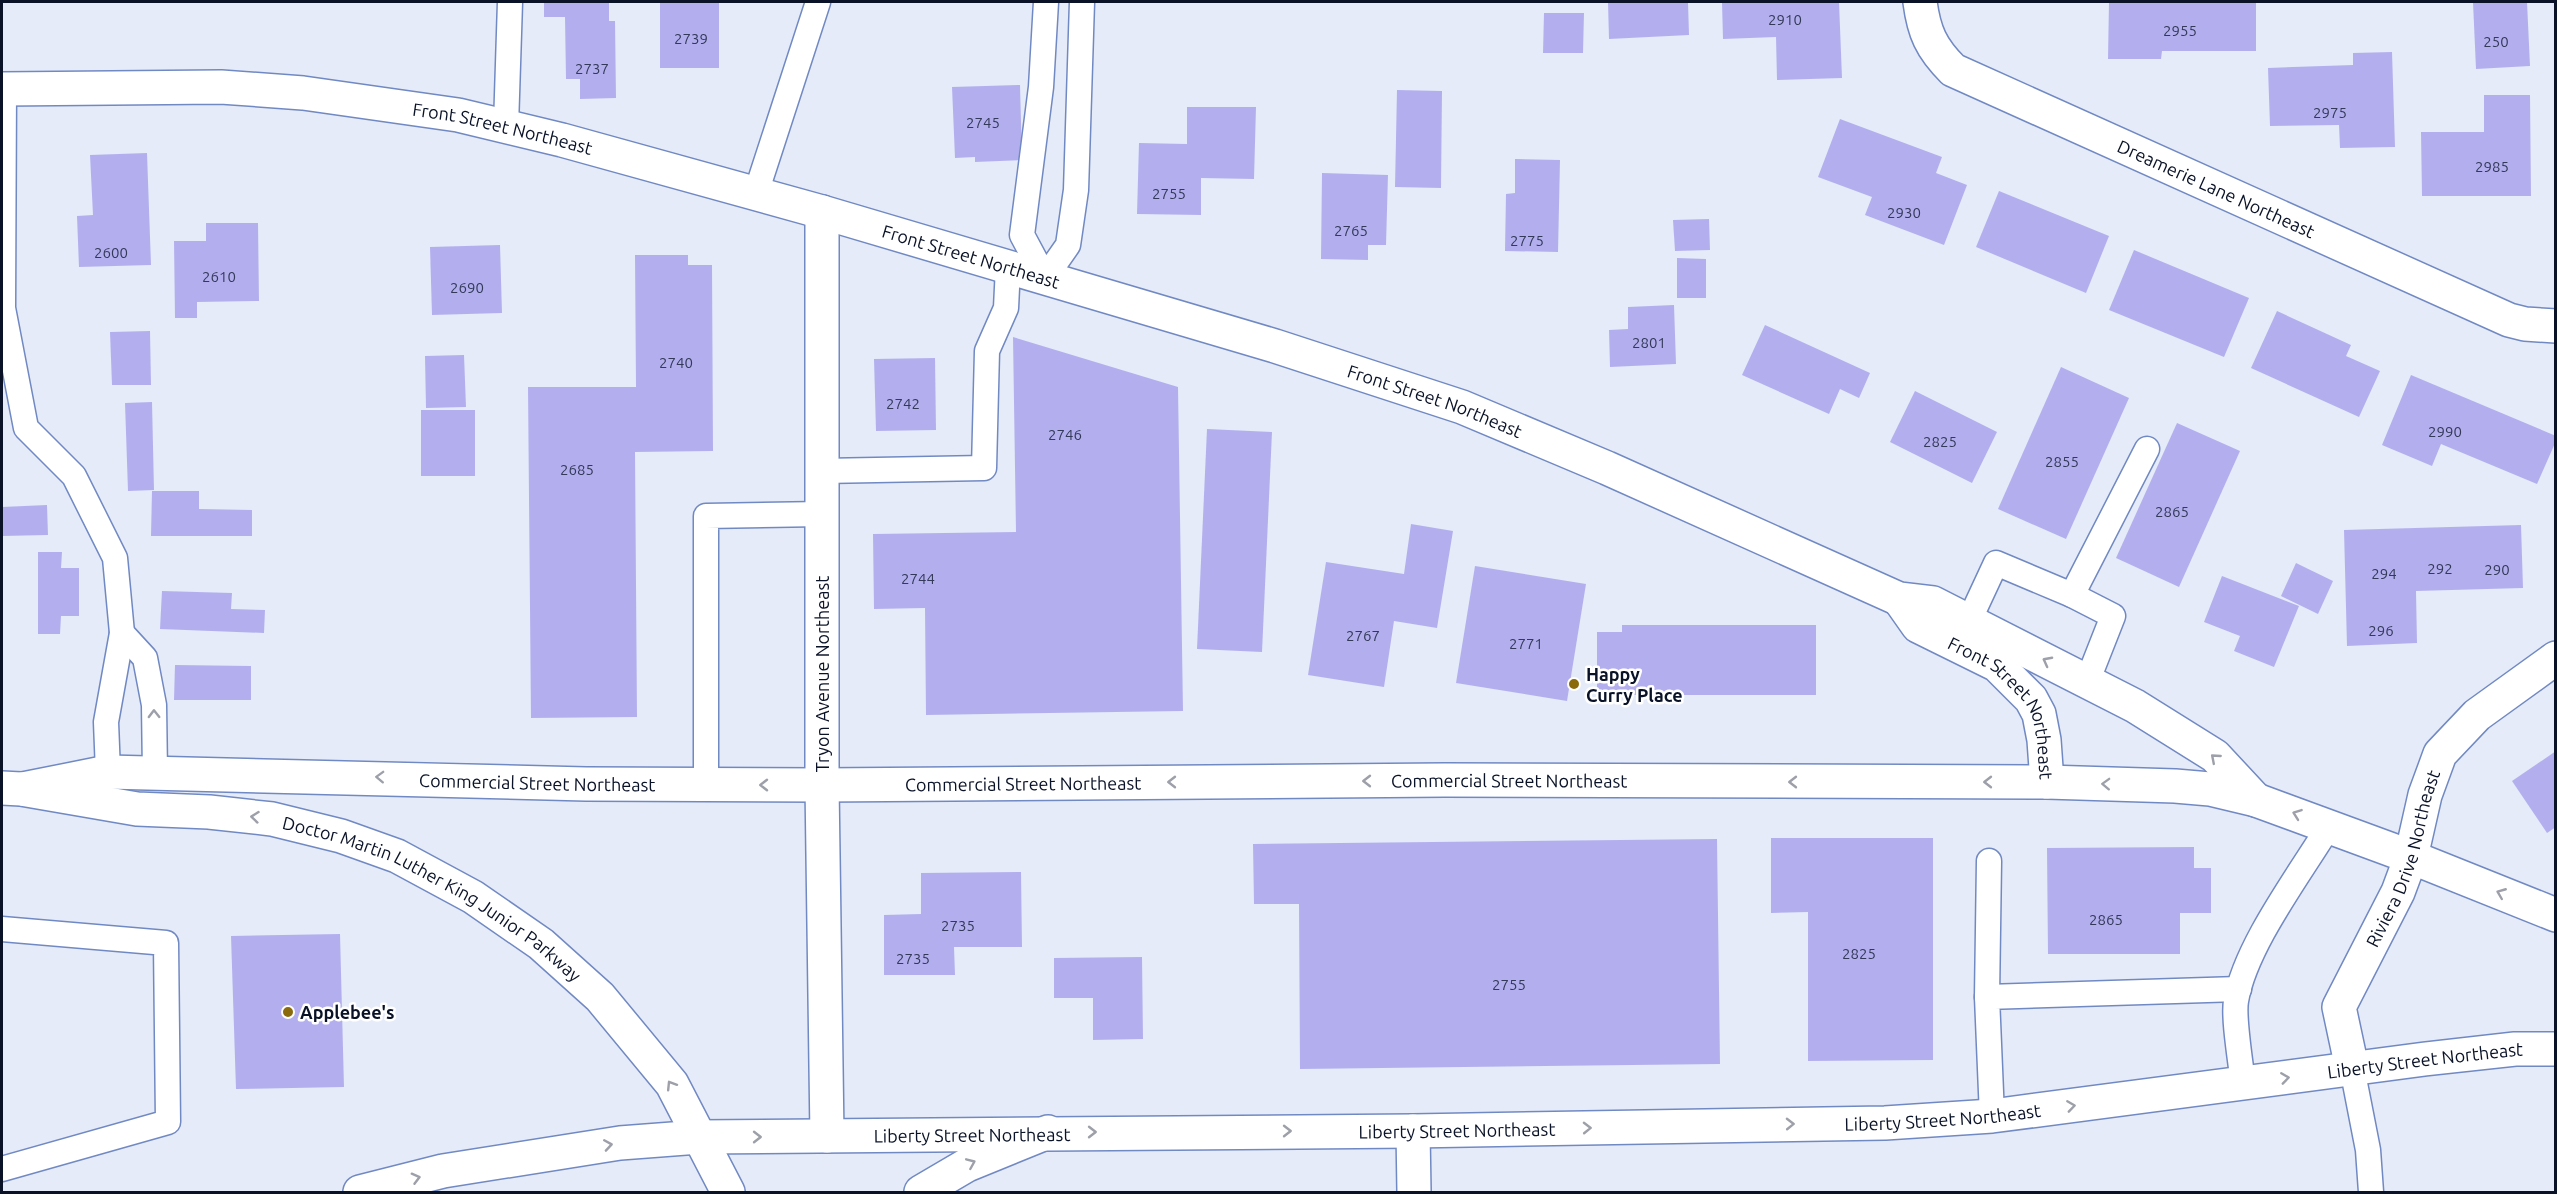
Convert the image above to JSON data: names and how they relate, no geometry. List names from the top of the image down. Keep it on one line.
{"streets":{"main road":["Front Street Northeast","Dreamerie Lane Northeast","Tryon Avenue Northeast","Commercial Street Northeast","Riviera Drive Northeast","Doctor Martin Luther King Junior Parkway","Liberty Street Northeast"]},"crossings":[["Front Street Northeast","Tryon Avenue Northeast"],["Front Street Northeast","Commercial Street Northeast"],["Front Street Northeast","Riviera Drive Northeast"],["Tryon Avenue Northeast","Commercial Street Northeast"],["Tryon Avenue Northeast","Liberty Street Northeast"],["Commercial Street Northeast","Doctor Martin Luther King Junior Parkway"],["Riviera Drive Northeast","Liberty Street Northeast"],["Doctor Martin Luther King Junior Parkway","Liberty Street Northeast"]],"one_way":["Commercial Street Northeast","Doctor Martin Luther King Junior Parkway","Liberty Street Northeast"],"places":["Happy Curry Place","Applebee's"],"house_numbers":["2910","2955","2739","250","2737","2975","2745","2985","2755","2930","2765","2775","2600","2610","2690","2801","2740","2742","2990","2746","2825","2855","2685","2865","292","290","294","2744","296","2767","2771","2865","2735","2825","2735","2755"]}
